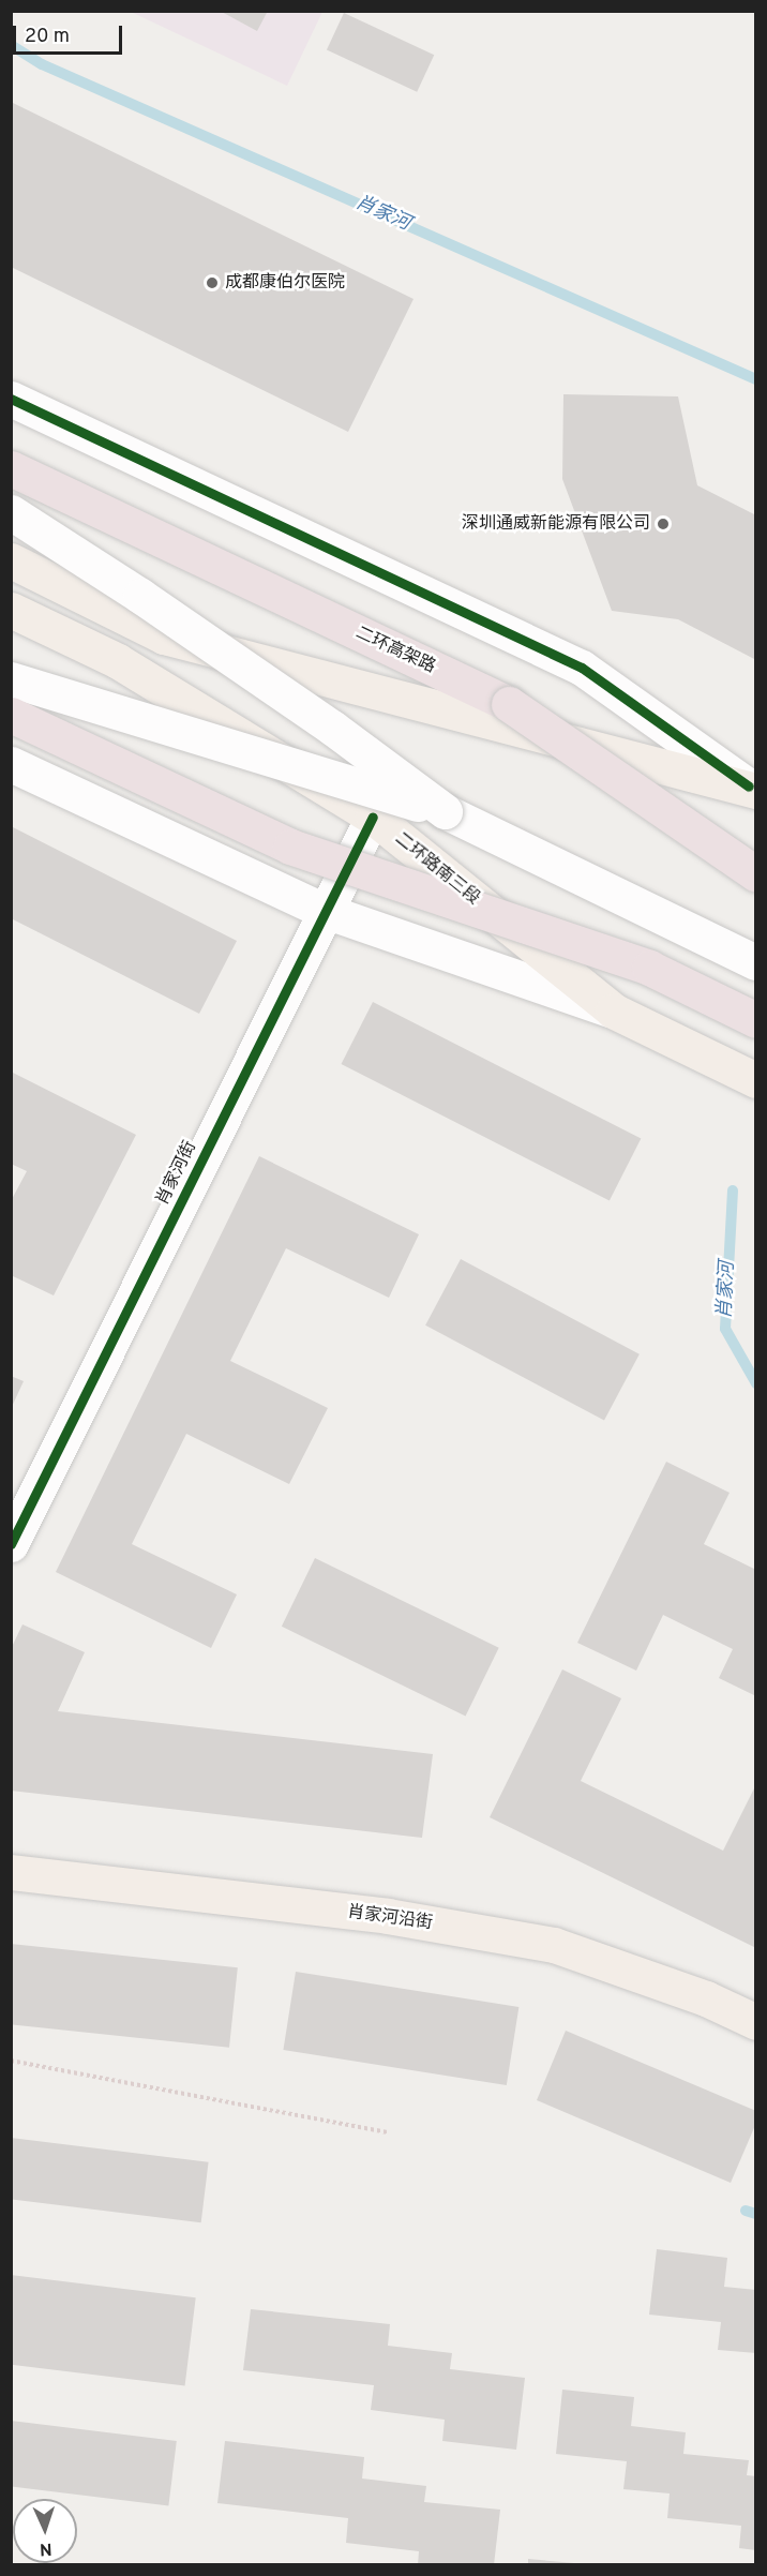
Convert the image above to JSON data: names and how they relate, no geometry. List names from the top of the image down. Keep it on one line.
{"streets":{"highway":["二环高架路"],"main road":["二环路南三段","肖家河沿街"],"street":["肖家河街"]},"crossings":[["二环路南三段","肖家河街"]],"water":["肖家河"],"places":["成都康伯尔医院","深圳通威新能源有限公司"],"scale_bar":"20 m","north":"bottom"}
